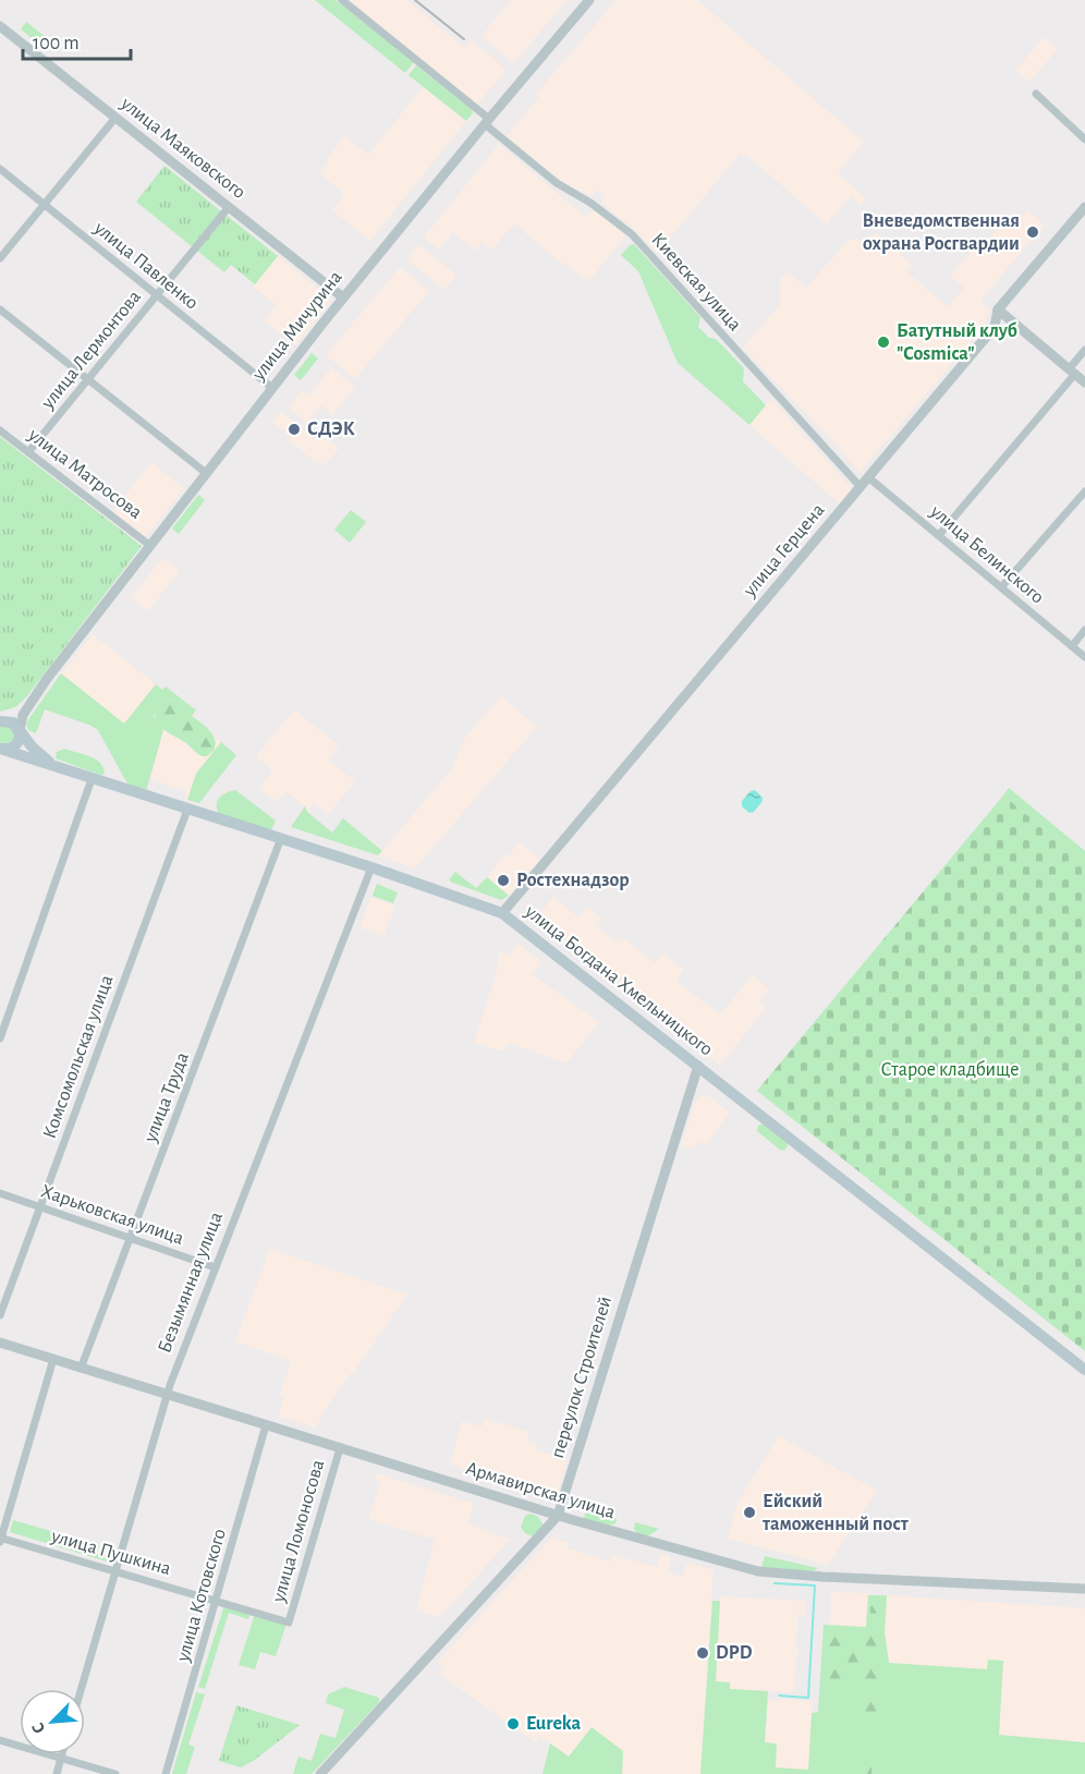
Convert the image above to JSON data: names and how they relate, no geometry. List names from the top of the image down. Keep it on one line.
{"streets":{"main road":["улица Богдана Хмельницкого"],"street":["улица Маяковского","улица Павленко","Киевская улица","улица Мичурина","улица Лермонтова","улица Матросова","улица Герцена","улица Белинского","Комсомольская улица","улица Труда","Харьковская улица","Безымянная улица","переулок Строителей","Армавирская улица","улица Ломоносова","улица Пушкина","улица Котовского"]},"crossings":[["улица Маяковского","улица Мичурина"],["улица Маяковского","улица Лермонтова"],["улица Павленко","улица Мичурина"],["улица Павленко","улица Лермонтова"],["Киевская улица","улица Мичурина"],["Киевская улица","улица Герцена"],["улица Мичурина","улица Матросова"],["улица Мичурина","улица Богдана Хмельницкого"],["улица Лермонтова","улица Матросова"],["улица Герцена","улица Белинского"],["улица Герцена","улица Богдана Хмельницкого"],["улица Богдана Хмельницкого","Комсомольская улица"],["улица Богдана Хмельницкого","улица Труда"],["улица Богдана Хмельницкого","Безымянная улица"],["улица Богдана Хмельницкого","переулок Строителей"],["Комсомольская улица","Харьковская улица"],["улица Труда","Харьковская улица"],["улица Труда","Армавирская улица"],["Харьковская улица","Безымянная улица"],["Безымянная улица","Армавирская улица"],["Безымянная улица","улица Пушкина"],["переулок Строителей","Армавирская улица"],["Армавирская улица","улица Ломоносова"],["Армавирская улица","улица Котовского"],["улица Ломоносова","улица Пушкина"],["улица Пушкина","улица Котовского"]],"parks":["Старое кладбище"],"places":["Вневедомственная охрана Росгвардии","Батутный клуб \"Cosmica\"","СДЭК","Ростехнадзор","Ейский таможенный пост","DPD","Eureka"],"scale_bar":"100 m","north":"bottom left"}
